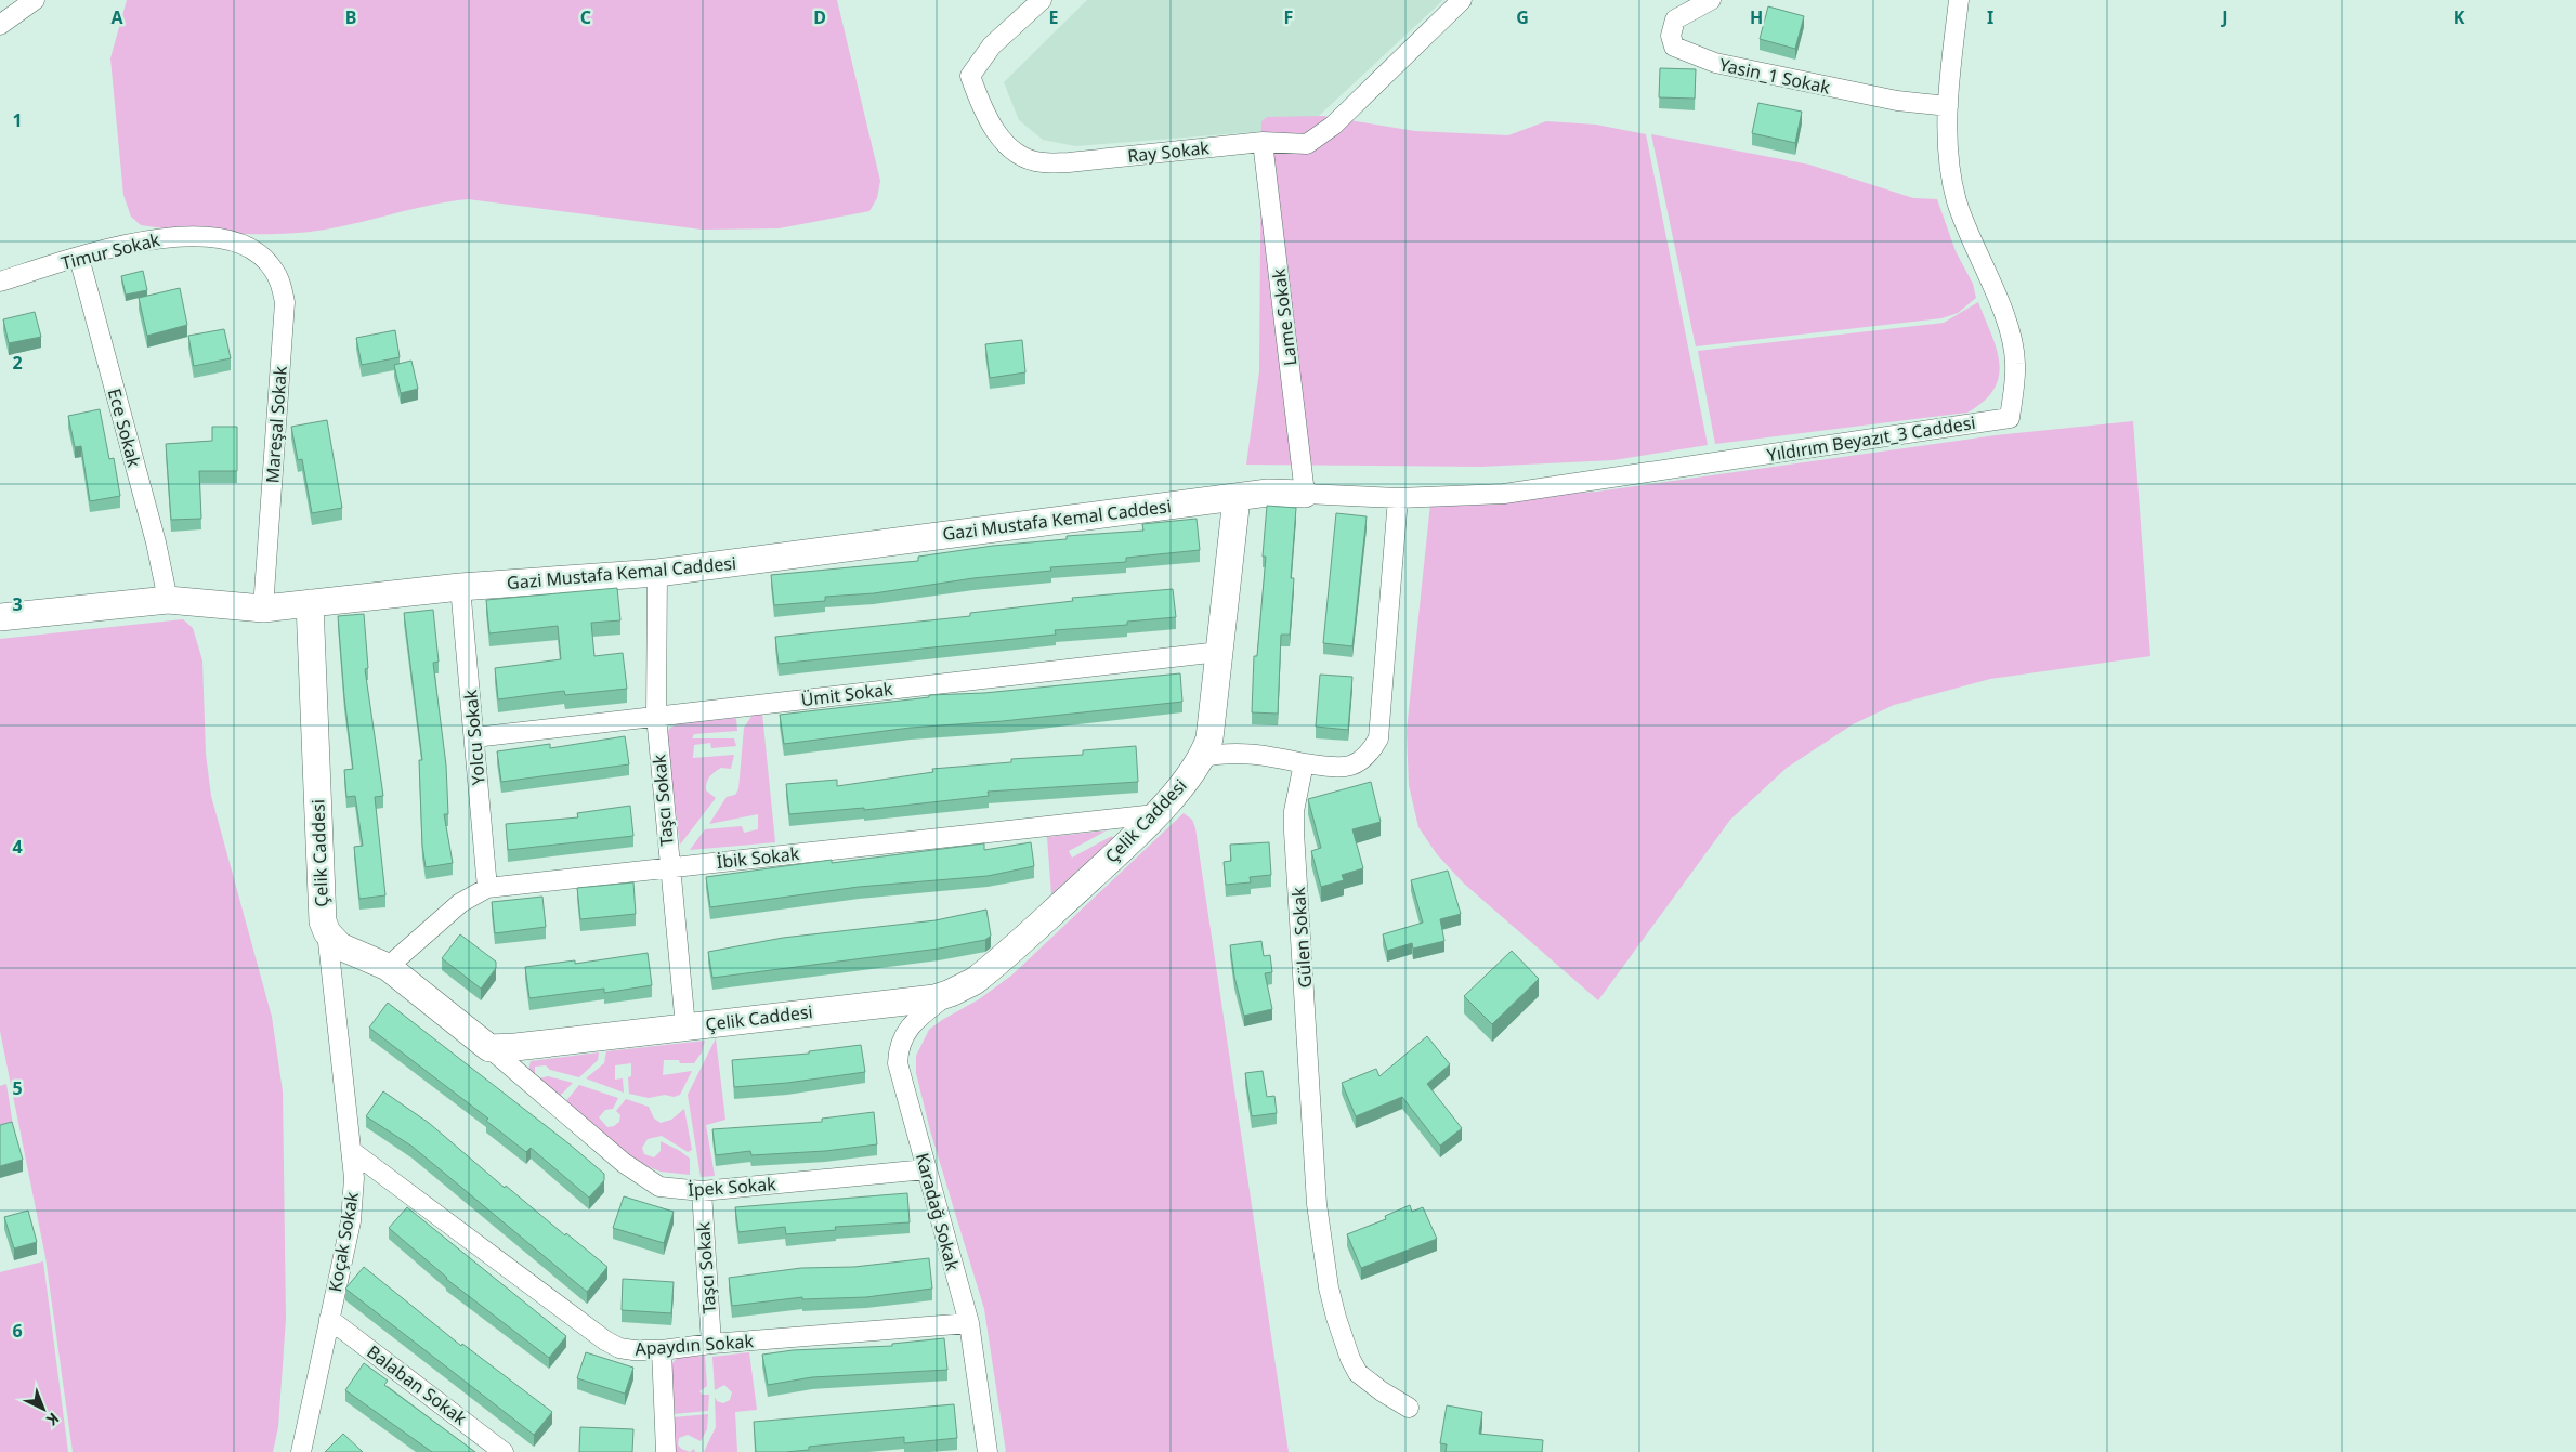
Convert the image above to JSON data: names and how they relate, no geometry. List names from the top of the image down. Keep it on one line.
{"streets":{"street":["Yasin_1 Sokak","Ray Sokak","Timur Sokak","Lame Sokak","Mareşal Sokak","Ece Sokak","Yıldırım Beyazıt_3 Caddesi","Gazi Mustafa Kemal Caddesi","Ümit Sokak","Yolcu Sokak","Taşcı Sokak","Çelik Caddesi","İbik Sokak","Gülen Sokak","İpek Sokak","Karadağ Sokak","Koçak Sokak","Apaydın Sokak","Balaban Sokak"]},"crossings":[["Yasin_1 Sokak","Yıldırım Beyazıt_3 Caddesi"],["Ray Sokak","Lame Sokak"],["Timur Sokak","Mareşal Sokak"],["Timur Sokak","Ece Sokak"],["Lame Sokak","Yıldırım Beyazıt_3 Caddesi"],["Lame Sokak","Gazi Mustafa Kemal Caddesi"],["Mareşal Sokak","Gazi Mustafa Kemal Caddesi"],["Ece Sokak","Gazi Mustafa Kemal Caddesi"],["Yıldırım Beyazıt_3 Caddesi","Gazi Mustafa Kemal Caddesi"],["Gazi Mustafa Kemal Caddesi","Yolcu Sokak"],["Gazi Mustafa Kemal Caddesi","Taşcı Sokak"],["Gazi Mustafa Kemal Caddesi","Çelik Caddesi"],["Ümit Sokak","Yolcu Sokak"],["Ümit Sokak","Taşcı Sokak"],["Ümit Sokak","Çelik Caddesi"],["Yolcu Sokak","İbik Sokak"],["Taşcı Sokak","Çelik Caddesi"],["Taşcı Sokak","İbik Sokak"],["Taşcı Sokak","İpek Sokak"],["Taşcı Sokak","Apaydın Sokak"],["Çelik Caddesi","İbik Sokak"],["Çelik Caddesi","İpek Sokak"],["Çelik Caddesi","Karadağ Sokak"],["Çelik Caddesi","Koçak Sokak"],["İpek Sokak","Karadağ Sokak"],["Karadağ Sokak","Apaydın Sokak"],["Koçak Sokak","Apaydın Sokak"],["Koçak Sokak","Balaban Sokak"]],"north":"bottom right","grid":{"columns":["A","B","C","D","E","F","G","H","I","J","K"],"rows":["1","2","3","4","5","6"]}}
